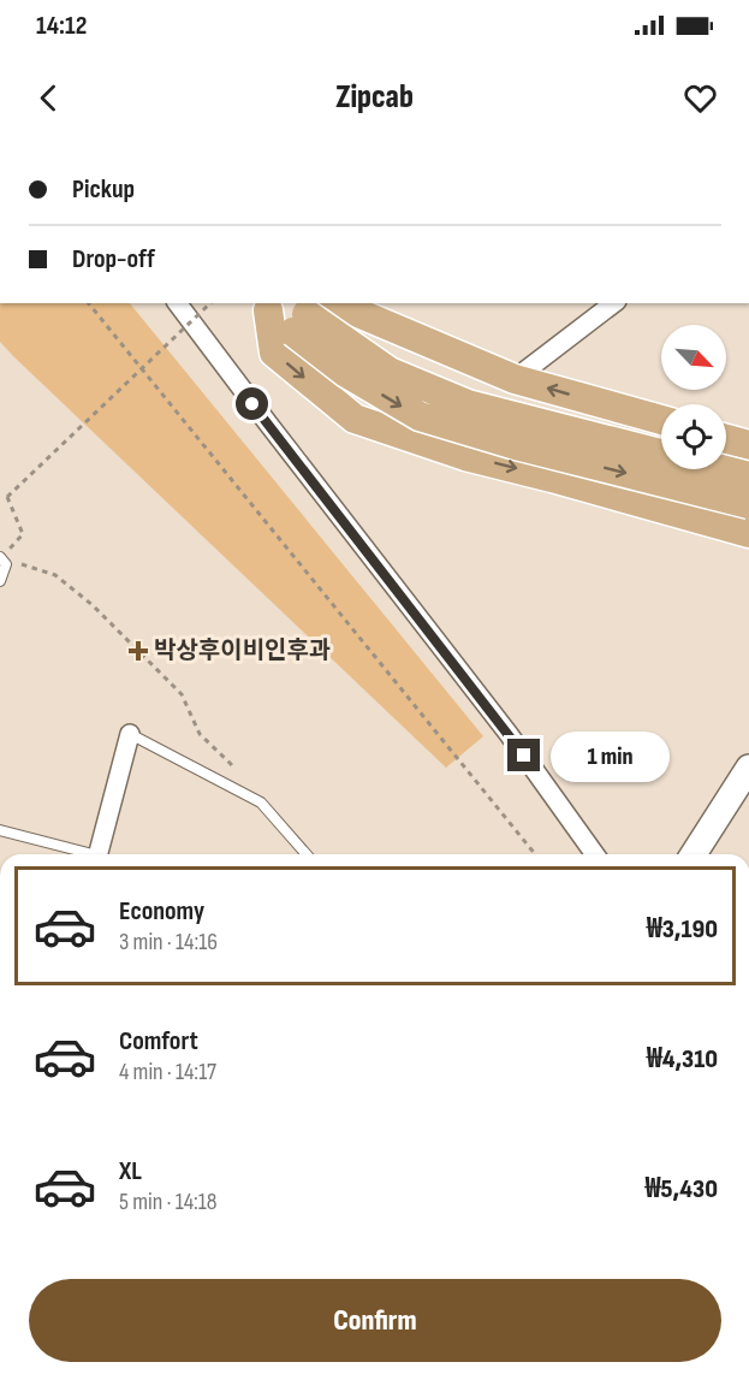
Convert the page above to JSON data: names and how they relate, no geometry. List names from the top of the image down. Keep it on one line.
{"places":{"health":["박상후이비인후과"]},"north":"bottom right","page":{"status":"14:12","header":"Zipcab","banner":["Pickup","Drop-off"],"bubble":"1 min","list":[{"name":"Economy","note":"3 min · 14:16","value":"₩3,190"},{"name":"Comfort","note":"4 min · 14:17","value":"₩4,310"},{"name":"XL","note":"5 min · 14:18","value":"₩5,430"}],"buttons":"Confirm"}}
